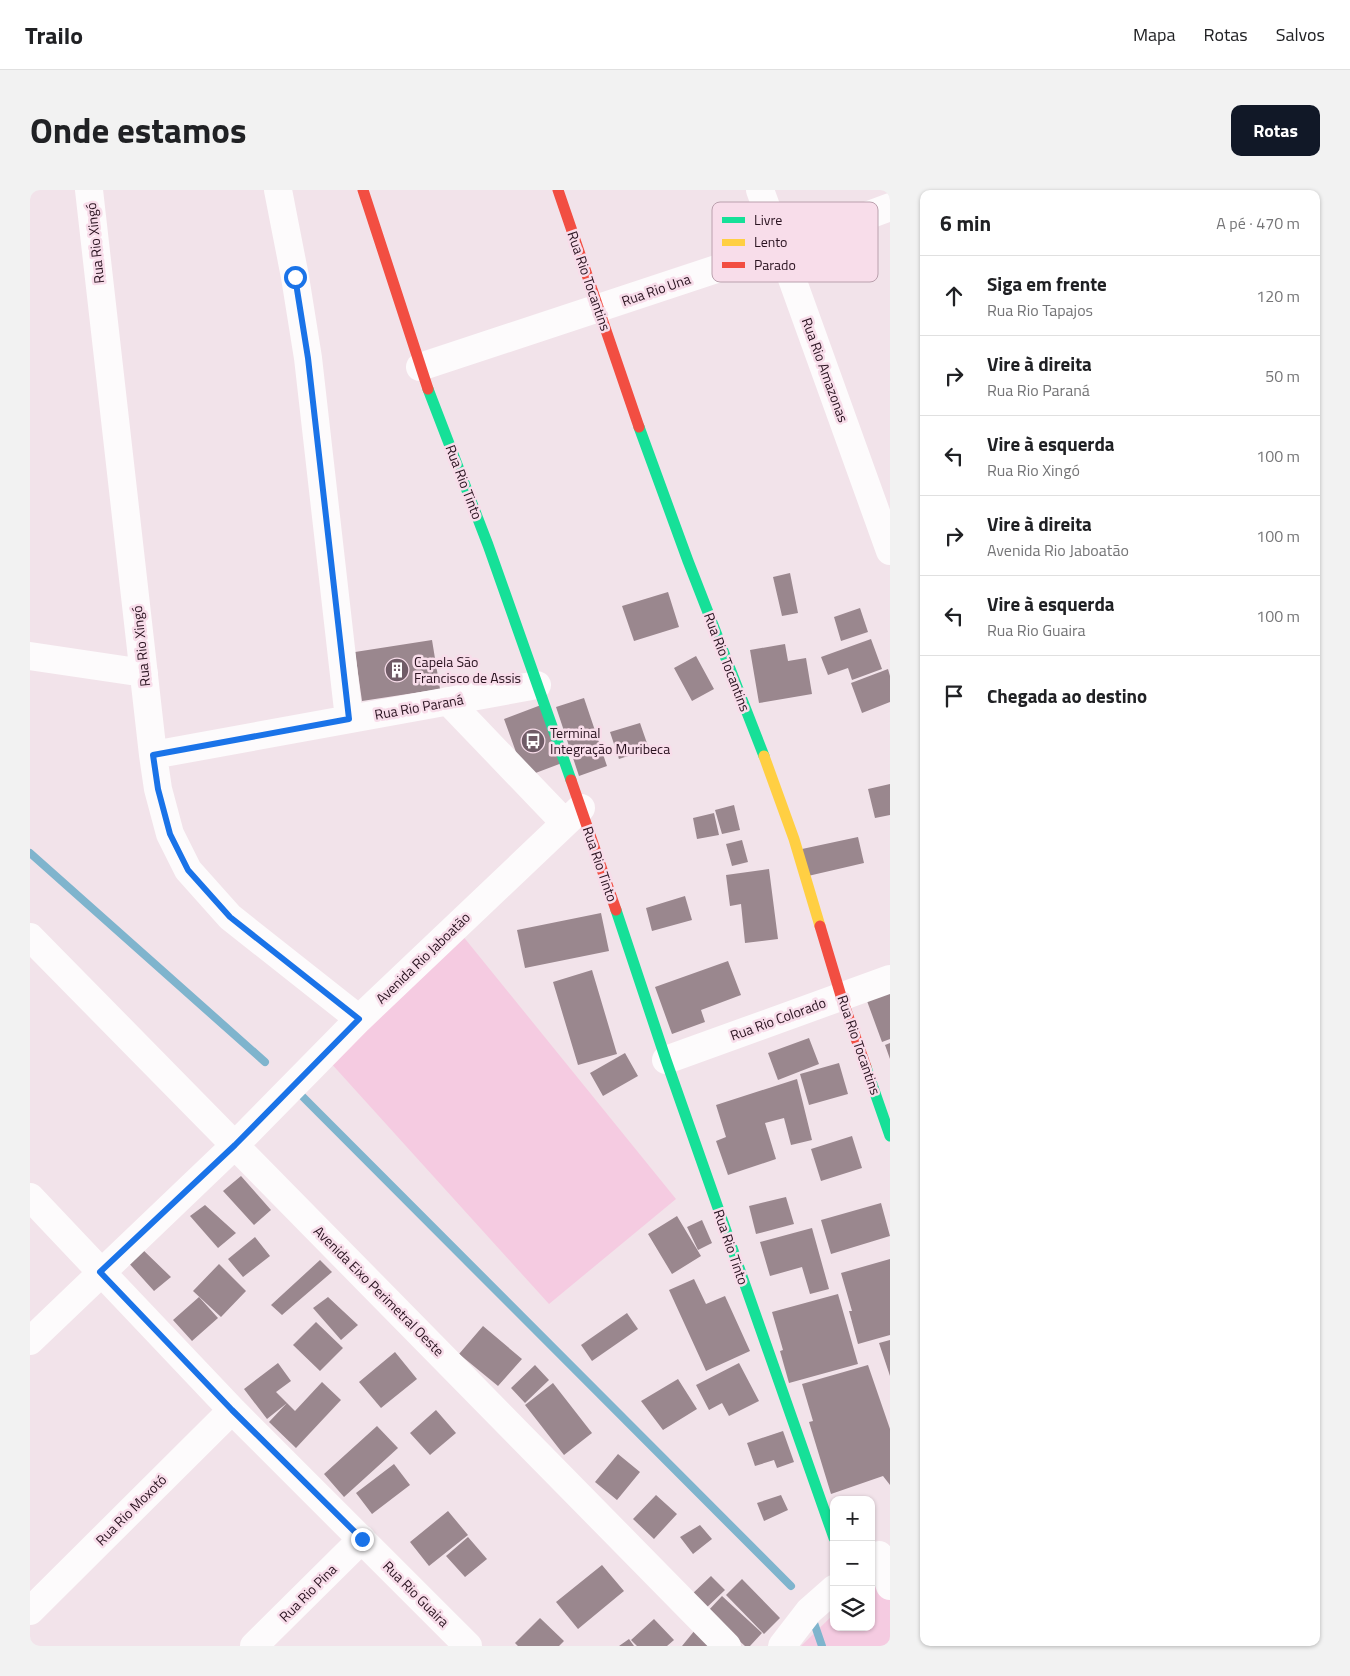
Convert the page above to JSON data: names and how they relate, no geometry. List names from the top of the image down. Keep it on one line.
{"streets":{"street":["Rua Rio Xingó","Rua Rio Tocantins","Rua Rio Una","Rua Rio Amazonas","Rua Rio Tinto","Rua Rio Paraná","Avenida Rio Jaboatão","Rua Rio Colorado","Avenida Eixo Perimetral Oeste","Rua Rio Moxotó","Rua Rio Pina","Rua Rio Guaira"]},"crossings":[["Rua Rio Xingó","Rua Rio Paraná"],["Rua Rio Xingó","Avenida Rio Jaboatão"],["Rua Rio Tocantins","Rua Rio Una"],["Rua Rio Tocantins","Rua Rio Colorado"],["Rua Rio Una","Rua Rio Tinto"],["Rua Rio Tinto","Rua Rio Paraná"],["Rua Rio Tinto","Avenida Rio Jaboatão"],["Rua Rio Tinto","Rua Rio Colorado"],["Avenida Rio Jaboatão","Avenida Eixo Perimetral Oeste"],["Avenida Rio Jaboatão","Rua Rio Guaira"],["Rua Rio Moxotó","Rua Rio Guaira"],["Rua Rio Pina","Rua Rio Guaira"]],"places":{"building":["Capela São Francisco de Assis"],"bus stop":["Terminal Integração Muribeca"]},"legend":["Livre","Lento","Parado"],"page":{"header":"Trailo","nav":["Mapa","Rotas","Salvos"],"title":"Onde estamos","buttons":"Rotas","heading":["6 min","A pé · 470 m"],"list":[["Siga em frente","Rua Rio Tapajos","120 m"],["Vire à direita","Rua Rio Paraná","50 m"],["Vire à esquerda","Rua Rio Xingó","100 m"],["Vire à direita","Avenida Rio Jaboatão","100 m"],["Vire à esquerda","Rua Rio Guaira","100 m"],"Chegada ao destino"],"map_buttons":["+","−"]}}
